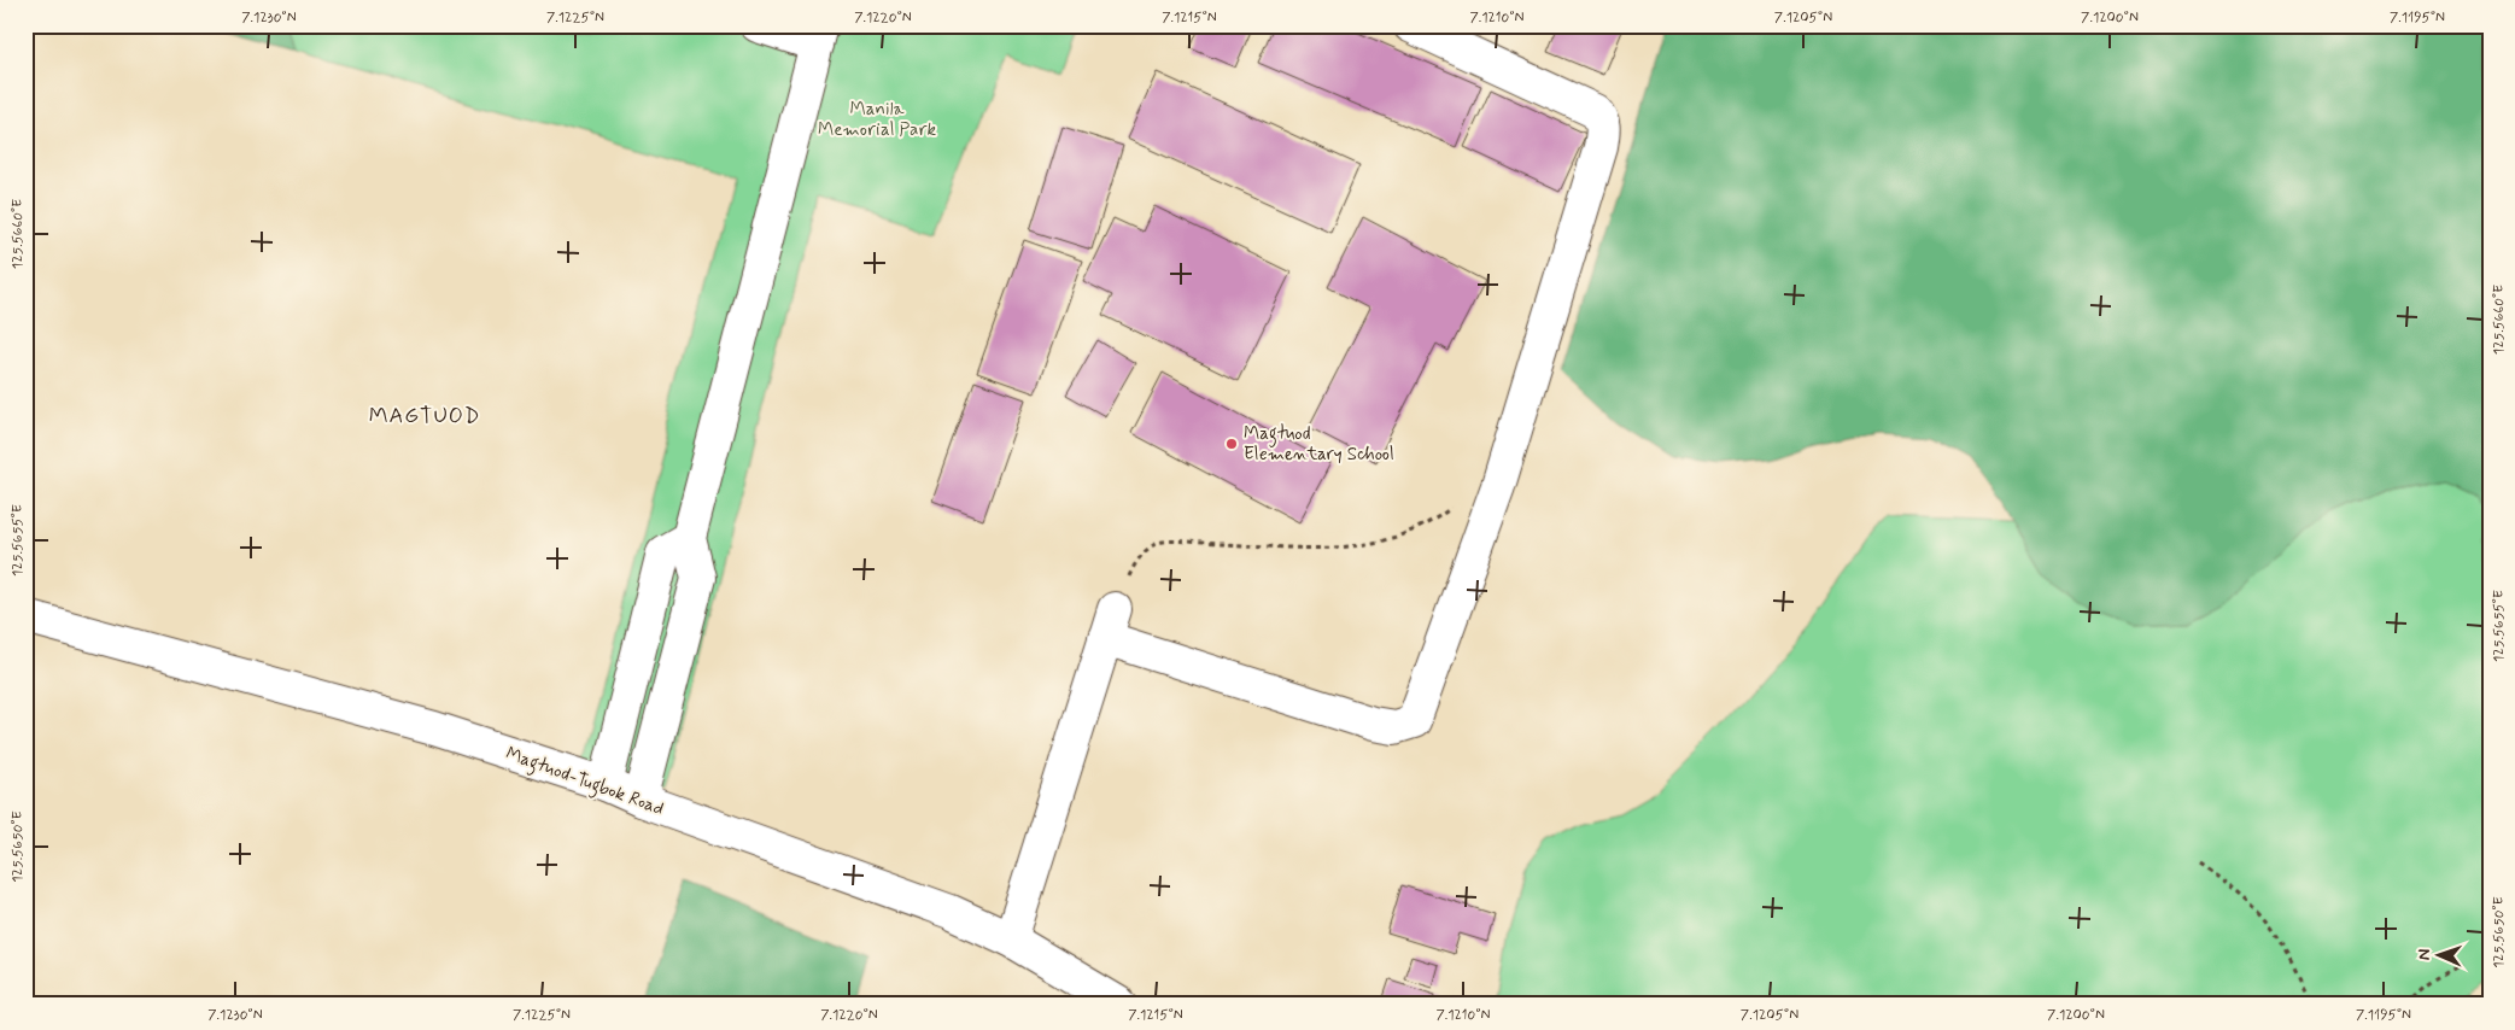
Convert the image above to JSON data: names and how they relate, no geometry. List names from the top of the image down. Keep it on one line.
{"streets":{"main road":["Magtuod-Tugbok Road"]},"districts":["MAGTUOD"],"parks":["Manila Memorial Park"],"places":["Magtuod Elementary School"],"north":"left","coordinates":["7.1230°N","7.1225°N","7.1220°N","7.1215°N","7.1210°N","7.1205°N","7.1200°N","7.1195°N","125.5660°E","125.5655°E","125.5650°E"]}
